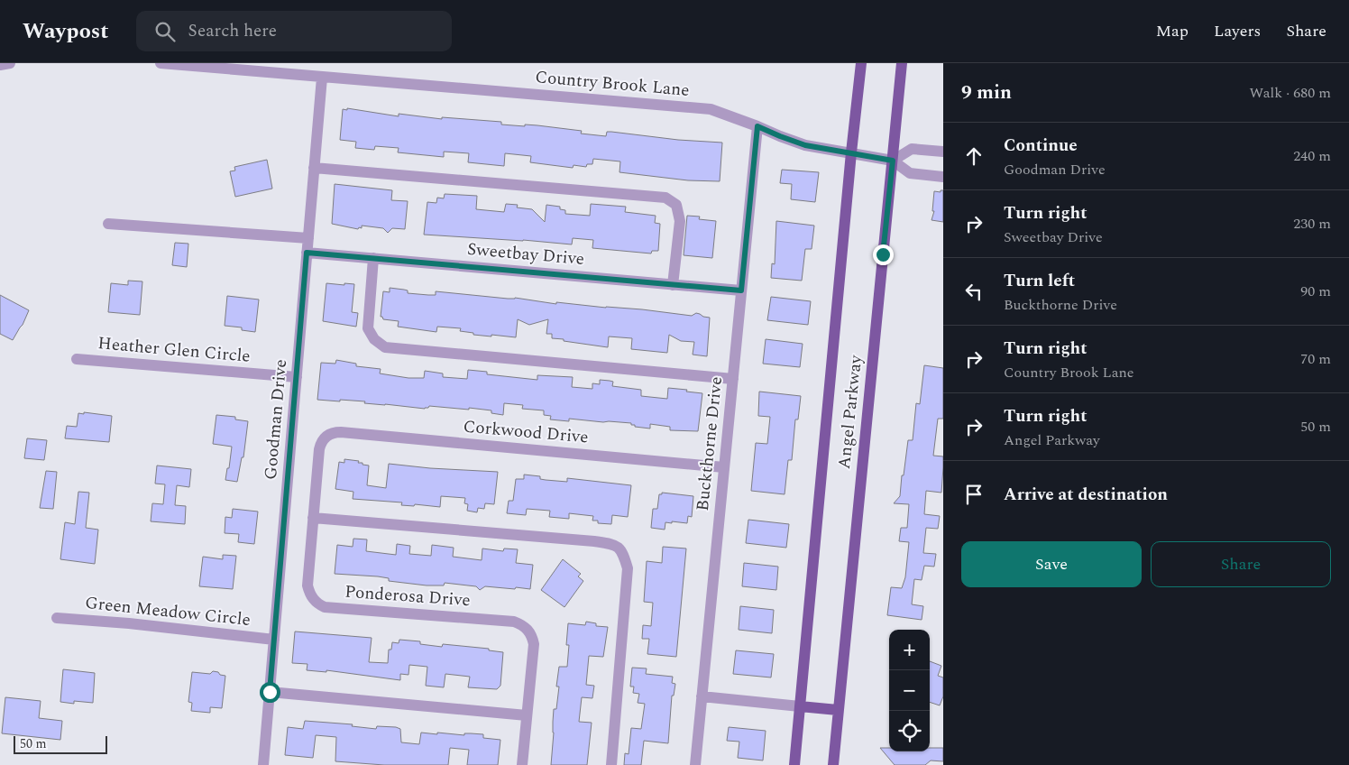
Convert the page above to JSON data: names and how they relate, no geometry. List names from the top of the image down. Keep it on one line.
{"streets":{"main road":["Angel Parkway"],"street":["Country Brook Lane","Sweetbay Drive","Heather Glen Circle","Goodman Drive","Corkwood Drive","Buckthorne Drive","Ponderosa Drive","Green Meadow Circle"]},"crossings":[["Country Brook Lane","Angel Parkway"],["Country Brook Lane","Goodman Drive"],["Country Brook Lane","Buckthorne Drive"],["Sweetbay Drive","Goodman Drive"],["Sweetbay Drive","Buckthorne Drive"],["Heather Glen Circle","Goodman Drive"],["Goodman Drive","Green Meadow Circle"],["Corkwood Drive","Buckthorne Drive"],["Corkwood Drive","Ponderosa Drive"]],"scale_bar":"50 m","page":{"header":"Waypost","search":"Search here","nav":["Map","Layers","Share"],"heading":["9 min","Walk · 680 m"],"list":[["Continue","Goodman Drive","240 m"],["Turn right","Sweetbay Drive","230 m"],["Turn left","Buckthorne Drive","90 m"],["Turn right","Country Brook Lane","70 m"],["Turn right","Angel Parkway","50 m"],"Arrive at destination"],"buttons":["Save","Share"],"map_buttons":["+","−"],"scale":"50 m"}}
